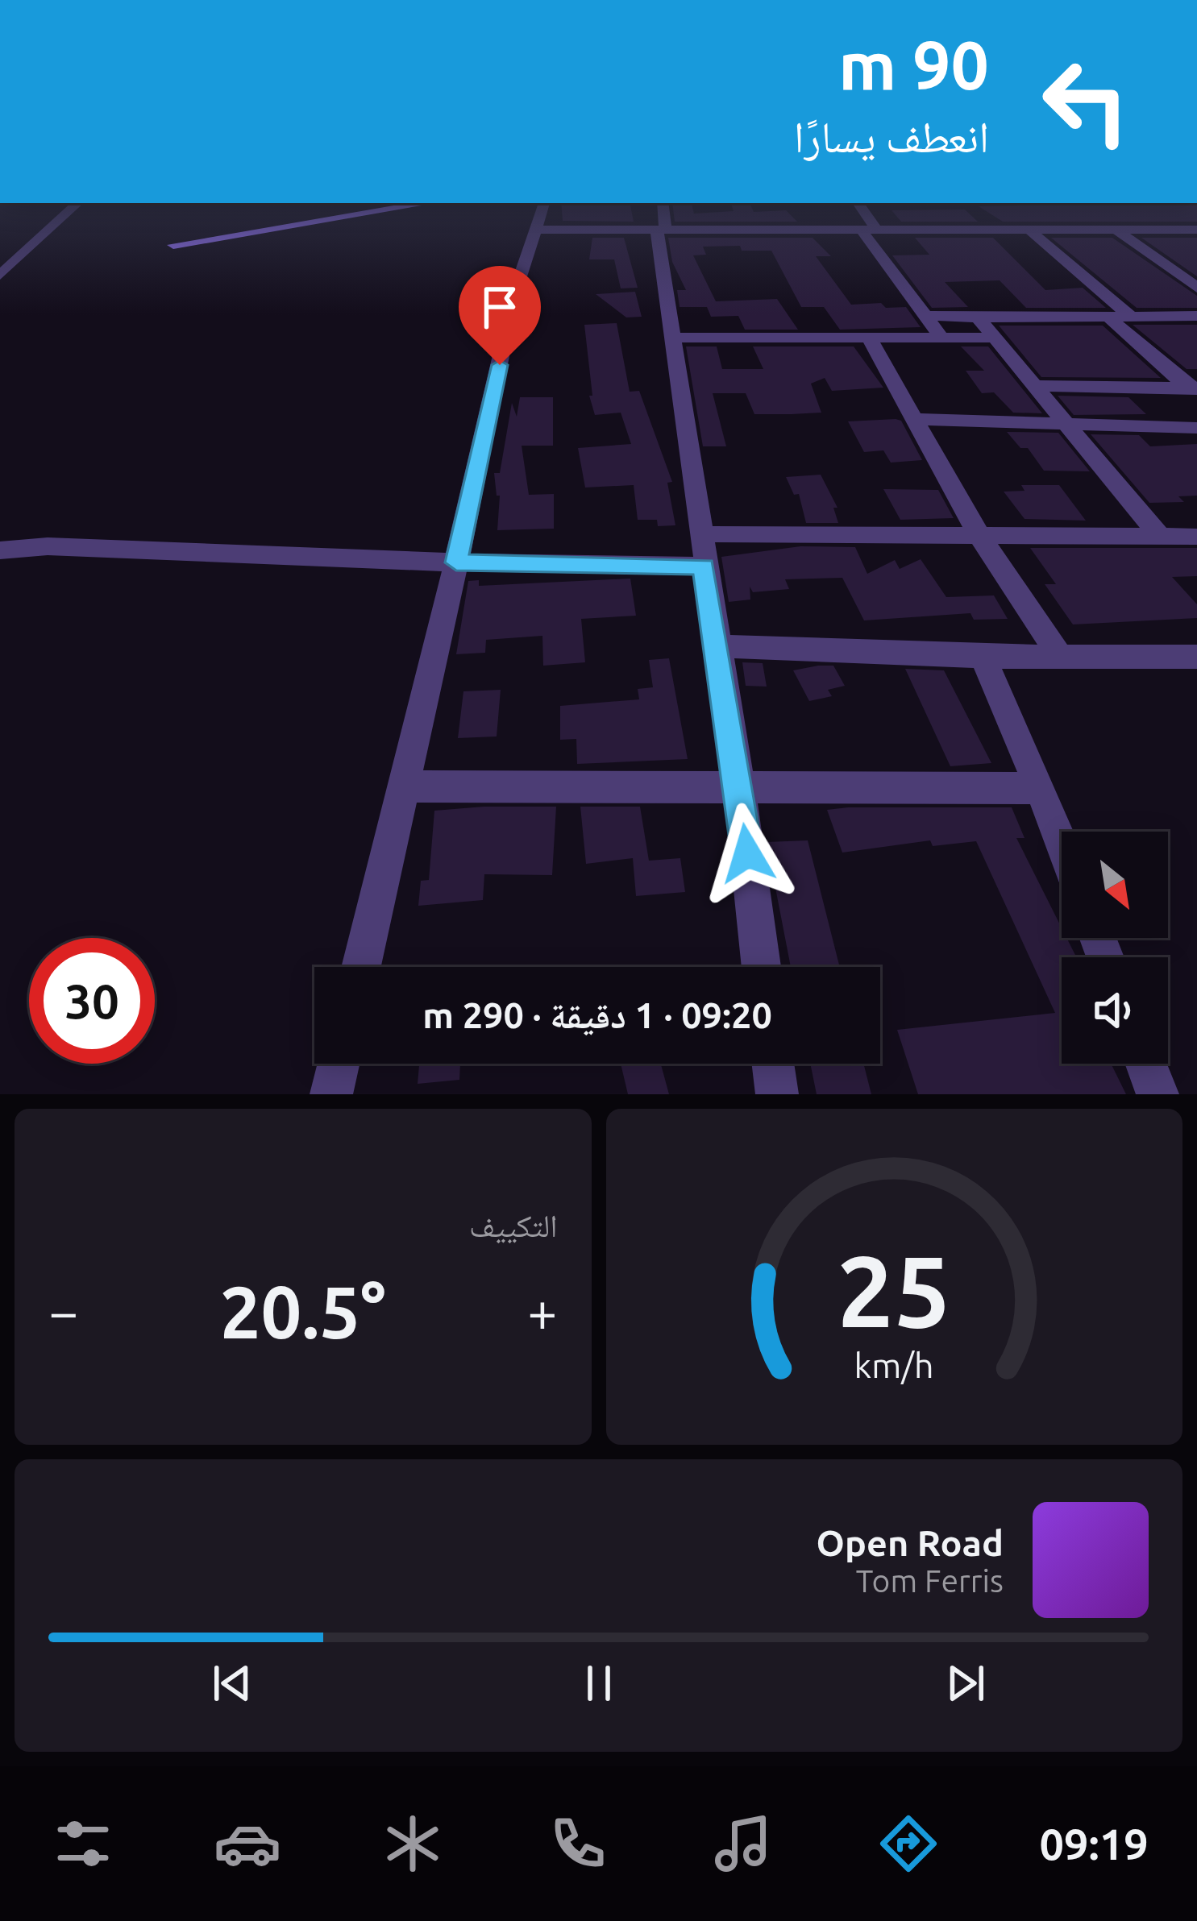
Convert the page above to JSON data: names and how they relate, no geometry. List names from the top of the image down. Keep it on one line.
{"north":"bottom right","page":{"turn":["90 m","انعطف يسارًا"],"limit":"30","trip":"09:20 · 1 دقيقة · 290 m","tile":"التكييف","heat":["−","20.5°","+"],"song":["Open Road","Tom Ferris"],"tabs":"09:19","gauge":["25","km/h"]}}
